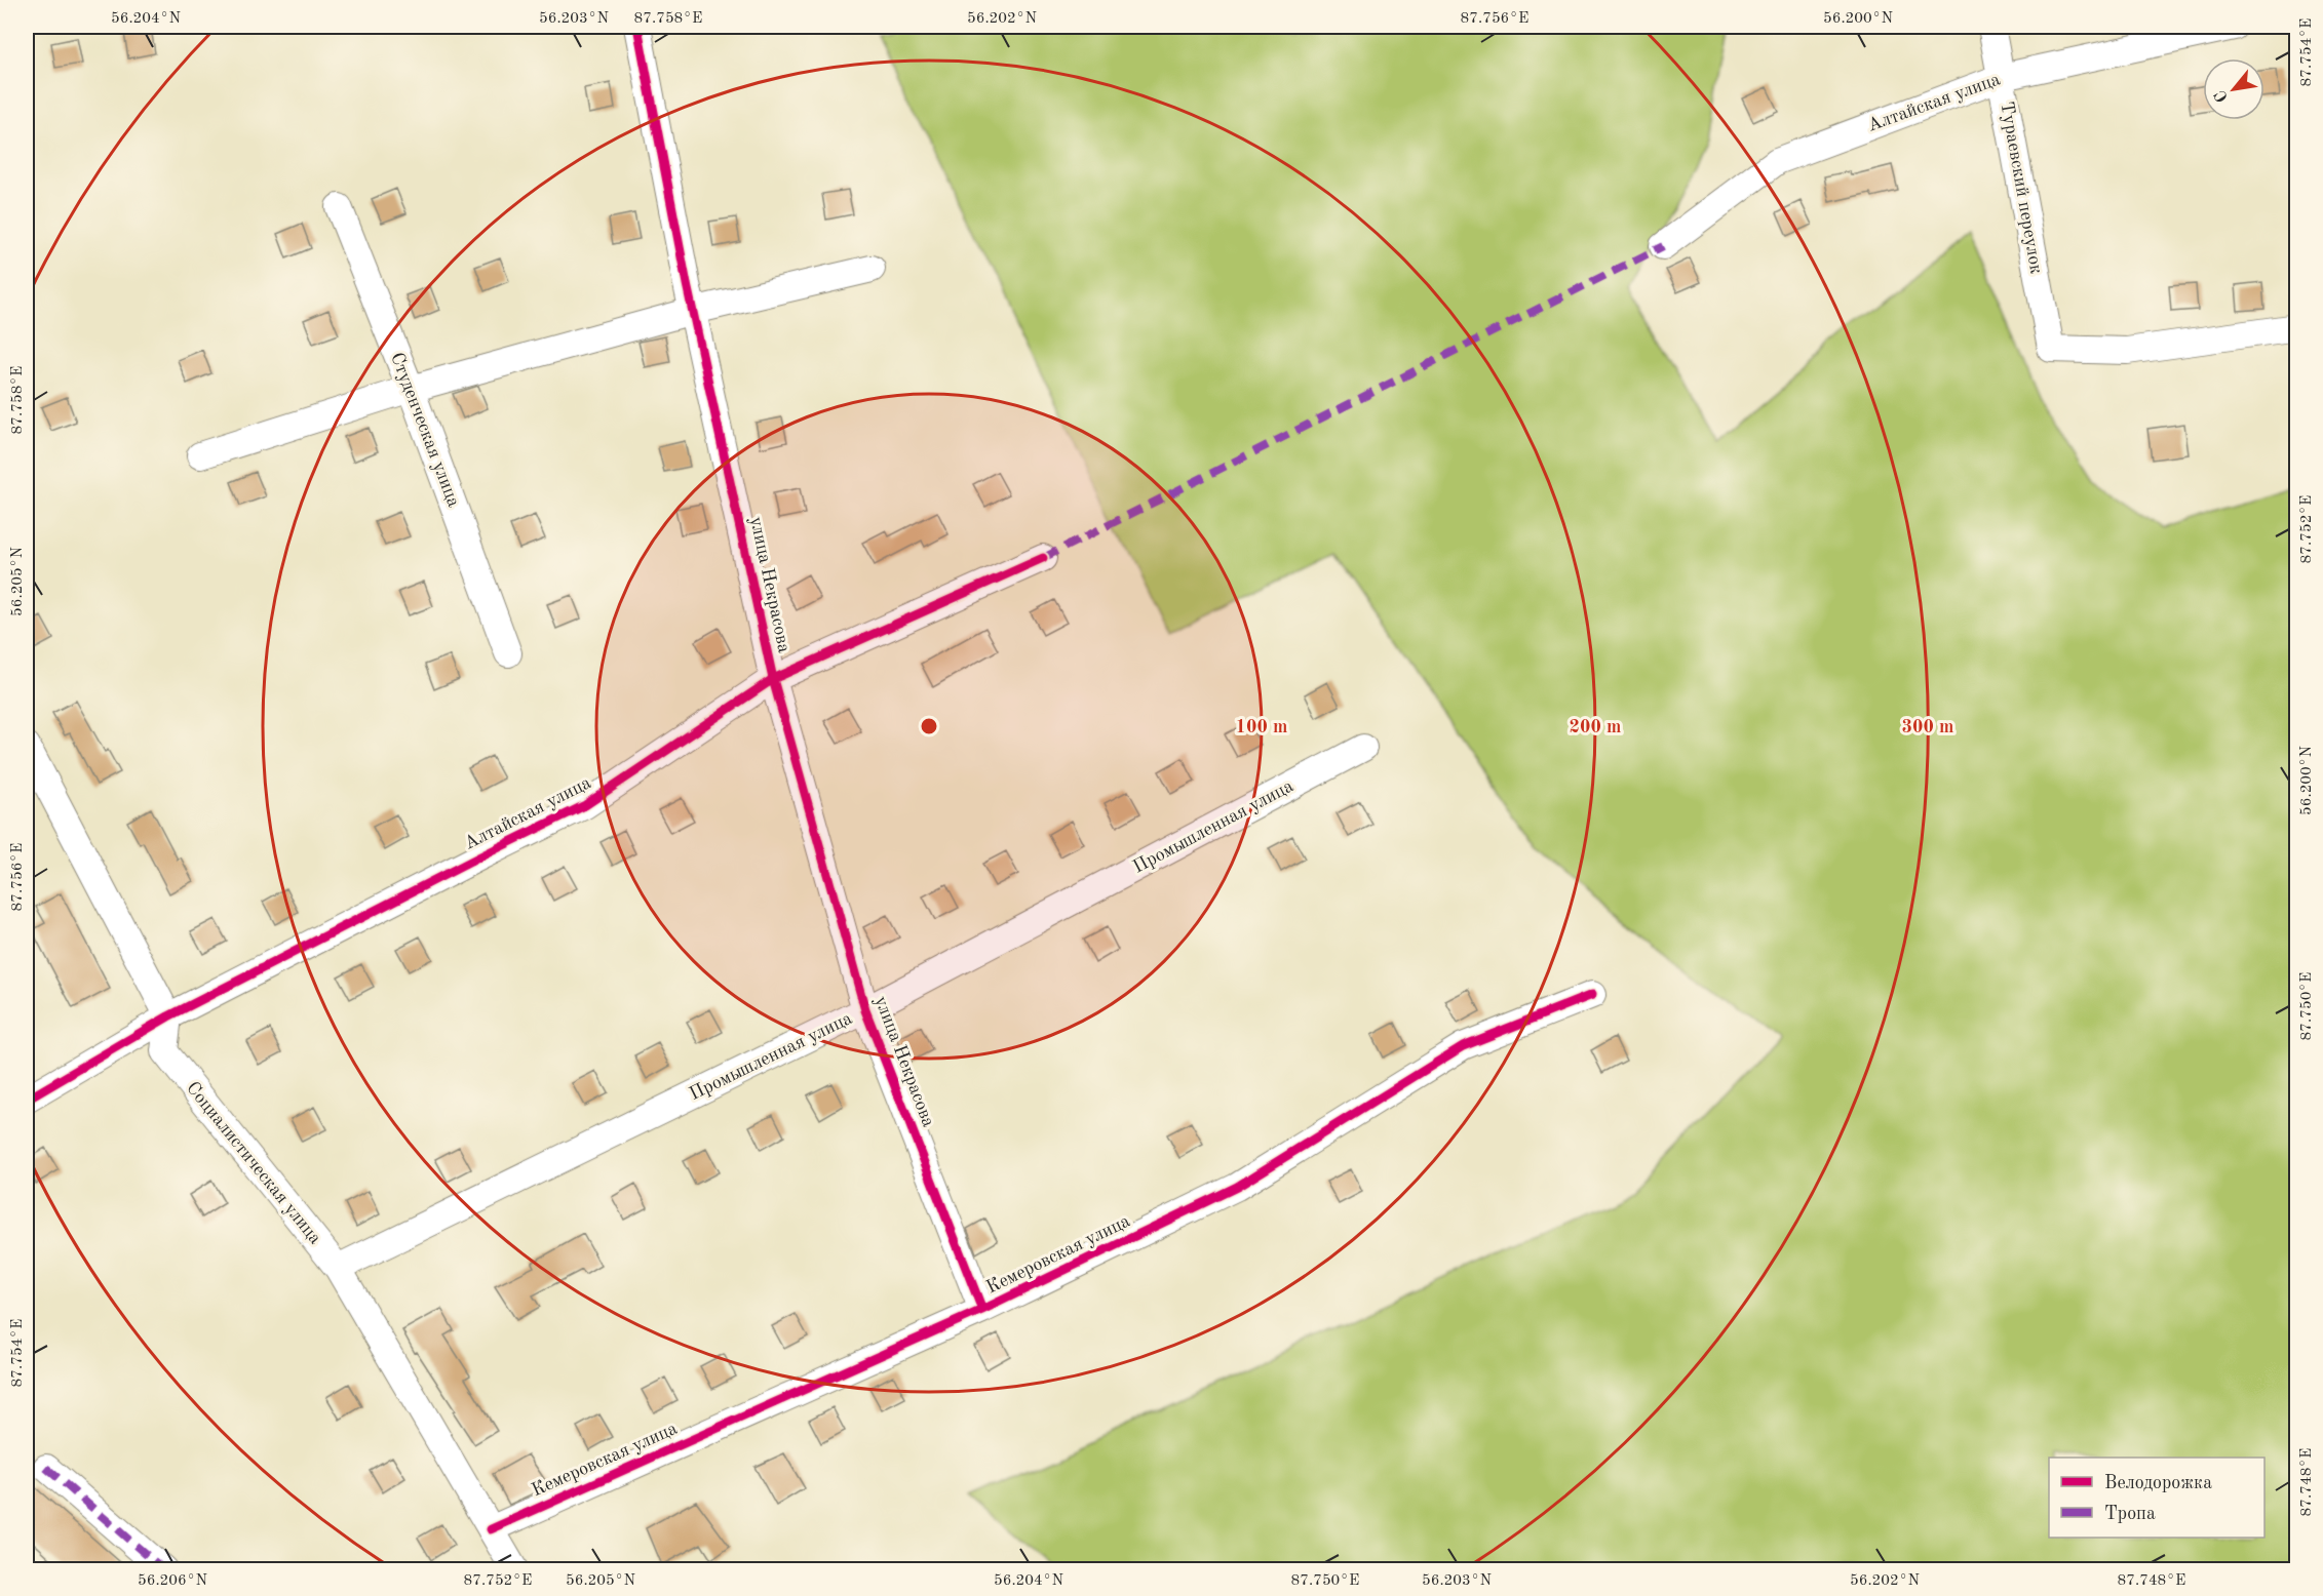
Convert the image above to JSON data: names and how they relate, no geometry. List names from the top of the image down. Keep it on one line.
{"streets":{"street":["Алтайская улица","Тураевский переулок","Студенческая улица","улица Некрасова","Промышленная улица","Социалистическая улица","Кемеровская улица"]},"crossings":[["Алтайская улица","Тураевский переулок"],["Алтайская улица","улица Некрасова"],["Алтайская улица","Социалистическая улица"],["улица Некрасова","Промышленная улица"],["улица Некрасова","Кемеровская улица"],["Промышленная улица","Социалистическая улица"],["Социалистическая улица","Кемеровская улица"]],"legend":["Велодорожка","Тропа"],"north":"bottom left","coordinates":["56.204°N","56.203°N","87.758°E","56.202°N","87.756°E","56.200°N","87.754°E","87.752°E","56.205°N","87.750°E","87.748°E","56.206°N"],"rings":["100 m","200 m","300 m"]}
